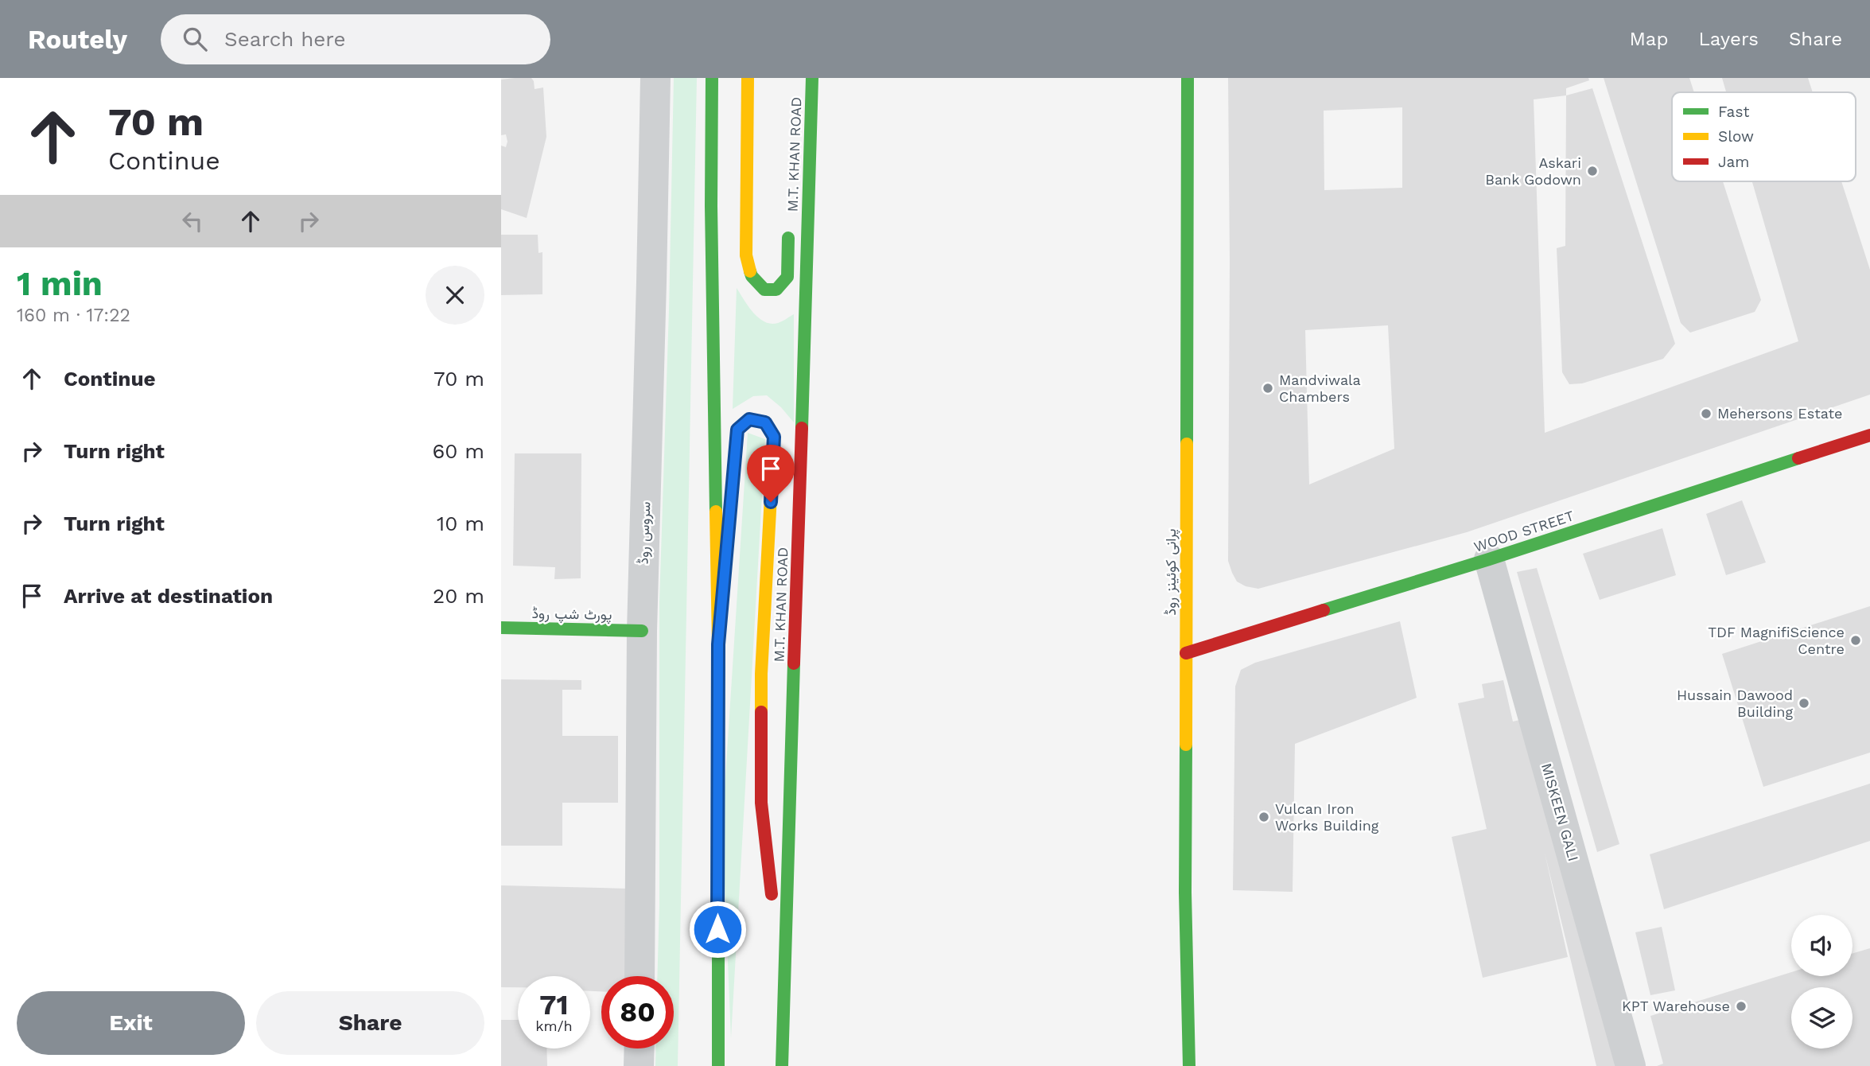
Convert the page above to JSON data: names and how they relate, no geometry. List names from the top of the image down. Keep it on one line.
{"streets":{"main road":["M.T. KHAN ROAD","WOOD STREET","پرانی کوئینز روڈ","پورٹ شپ روڈ"],"street":["سروس روڈ","MISKEEN GALI"]},"crossings":[["WOOD STREET","پرانی کوئینز روڈ"],["WOOD STREET","MISKEEN GALI"],["سروس روڈ","پورٹ شپ روڈ"]],"places":["Askari Bank Godown","Mandviwala Chambers","Mehersons Estate","TDF MagnifiScience Centre","Hussain Dawood Building","Vulcan Iron Works Building","KPT Warehouse"],"legend":["Fast","Slow","Jam"],"page":{"header":"Routely","search":"Search here","nav":["Map","Layers","Share"],"turn":["70 m","Continue"],"heading":["1 min","160 m · 17:22"],"list":[{"name":"Continue","value":"70 m"},{"name":"Turn right","value":"60 m"},{"name":"Turn right","value":"10 m"},{"name":"Arrive at destination","value":"20 m"}],"speed":"71 km/h","limit":"80","buttons":["Exit","Share"]}}
